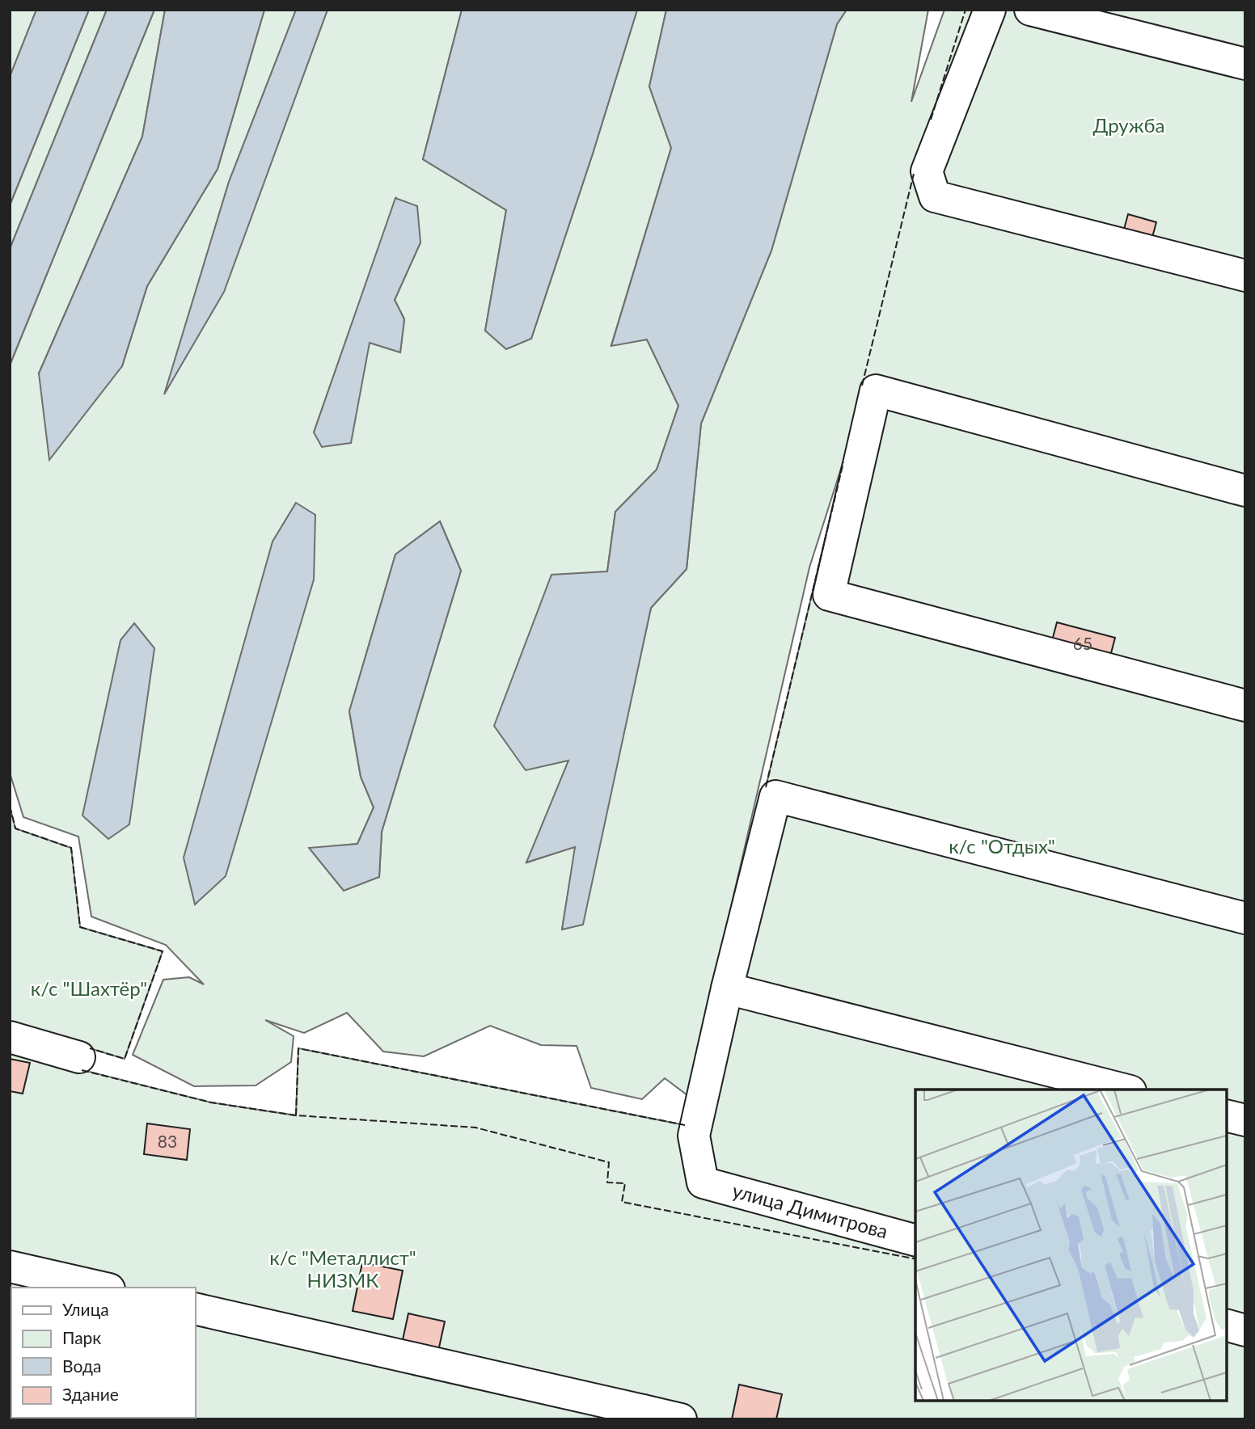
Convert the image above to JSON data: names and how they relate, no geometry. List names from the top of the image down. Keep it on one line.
{"streets":{"lane":["улица Димитрова"]},"parks":["Дружба","к/с \"Отдых\"","к/с \"Шахтёр\"","к/с \"Металлист\" НИЗМК"],"house_numbers":["65","83"],"legend":["Улица","Парк","Вода","Здание"]}
